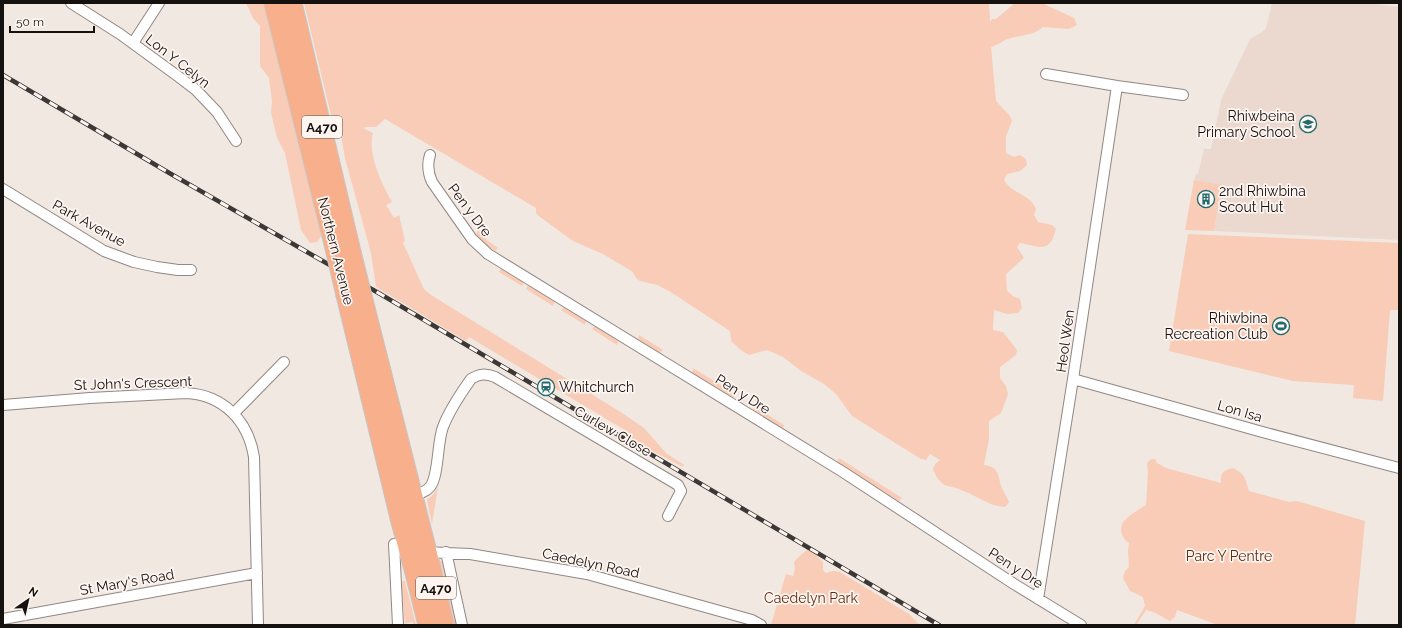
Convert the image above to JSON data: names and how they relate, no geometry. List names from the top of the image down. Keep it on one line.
{"streets":{"highway":["A470","Northern Avenue"],"street":["Lon Y Celyn","Pen y Dre","Park Avenue","Heol Wen","St John's Crescent","Lon Isa","Curlew Close","Caedelyn Road","St Mary's Road"]},"crossings":[["A470","Northern Avenue"],["A470","Curlew Close"],["A470","Caedelyn Road"],["Pen y Dre","Heol Wen"],["Northern Avenue","Curlew Close"],["Heol Wen","Lon Isa"],["St John's Crescent","St Mary's Road"]],"parks":["Parc Y Pentre","Caedelyn Park"],"places":{"school or university":["Rhiwbeina Primary School"],"building":["2nd Rhiwbina Scout Hut"],"sports":["Rhiwbina Recreation Club"],"station":["Whitchurch"]},"scale_bar":"50 m","north":"top right"}
